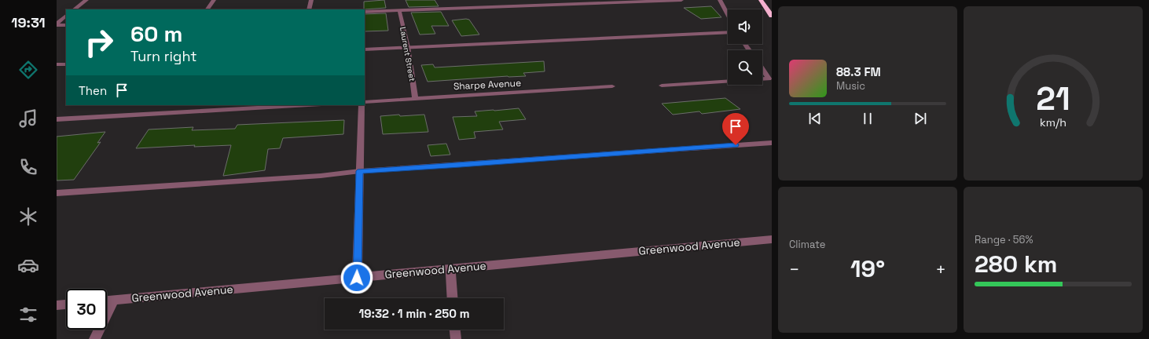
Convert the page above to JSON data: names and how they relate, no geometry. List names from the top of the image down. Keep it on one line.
{"streets":{"street":["Laurent Street","Sharpe Avenue","Greenwood Avenue"]},"crossings":[["Laurent Street","Sharpe Avenue"]],"page":{"tabs":"19:31","turn":["60 m","Turn right"],"song":["88.3 FM","Music"],"then":"Then","tile":["Climate",["Range · 56%","280 km"]],"heat":["−","19°","+"],"limit":"30","trip":"19:32 · 1 min · 250 m","gauge":["21","km/h"]}}
